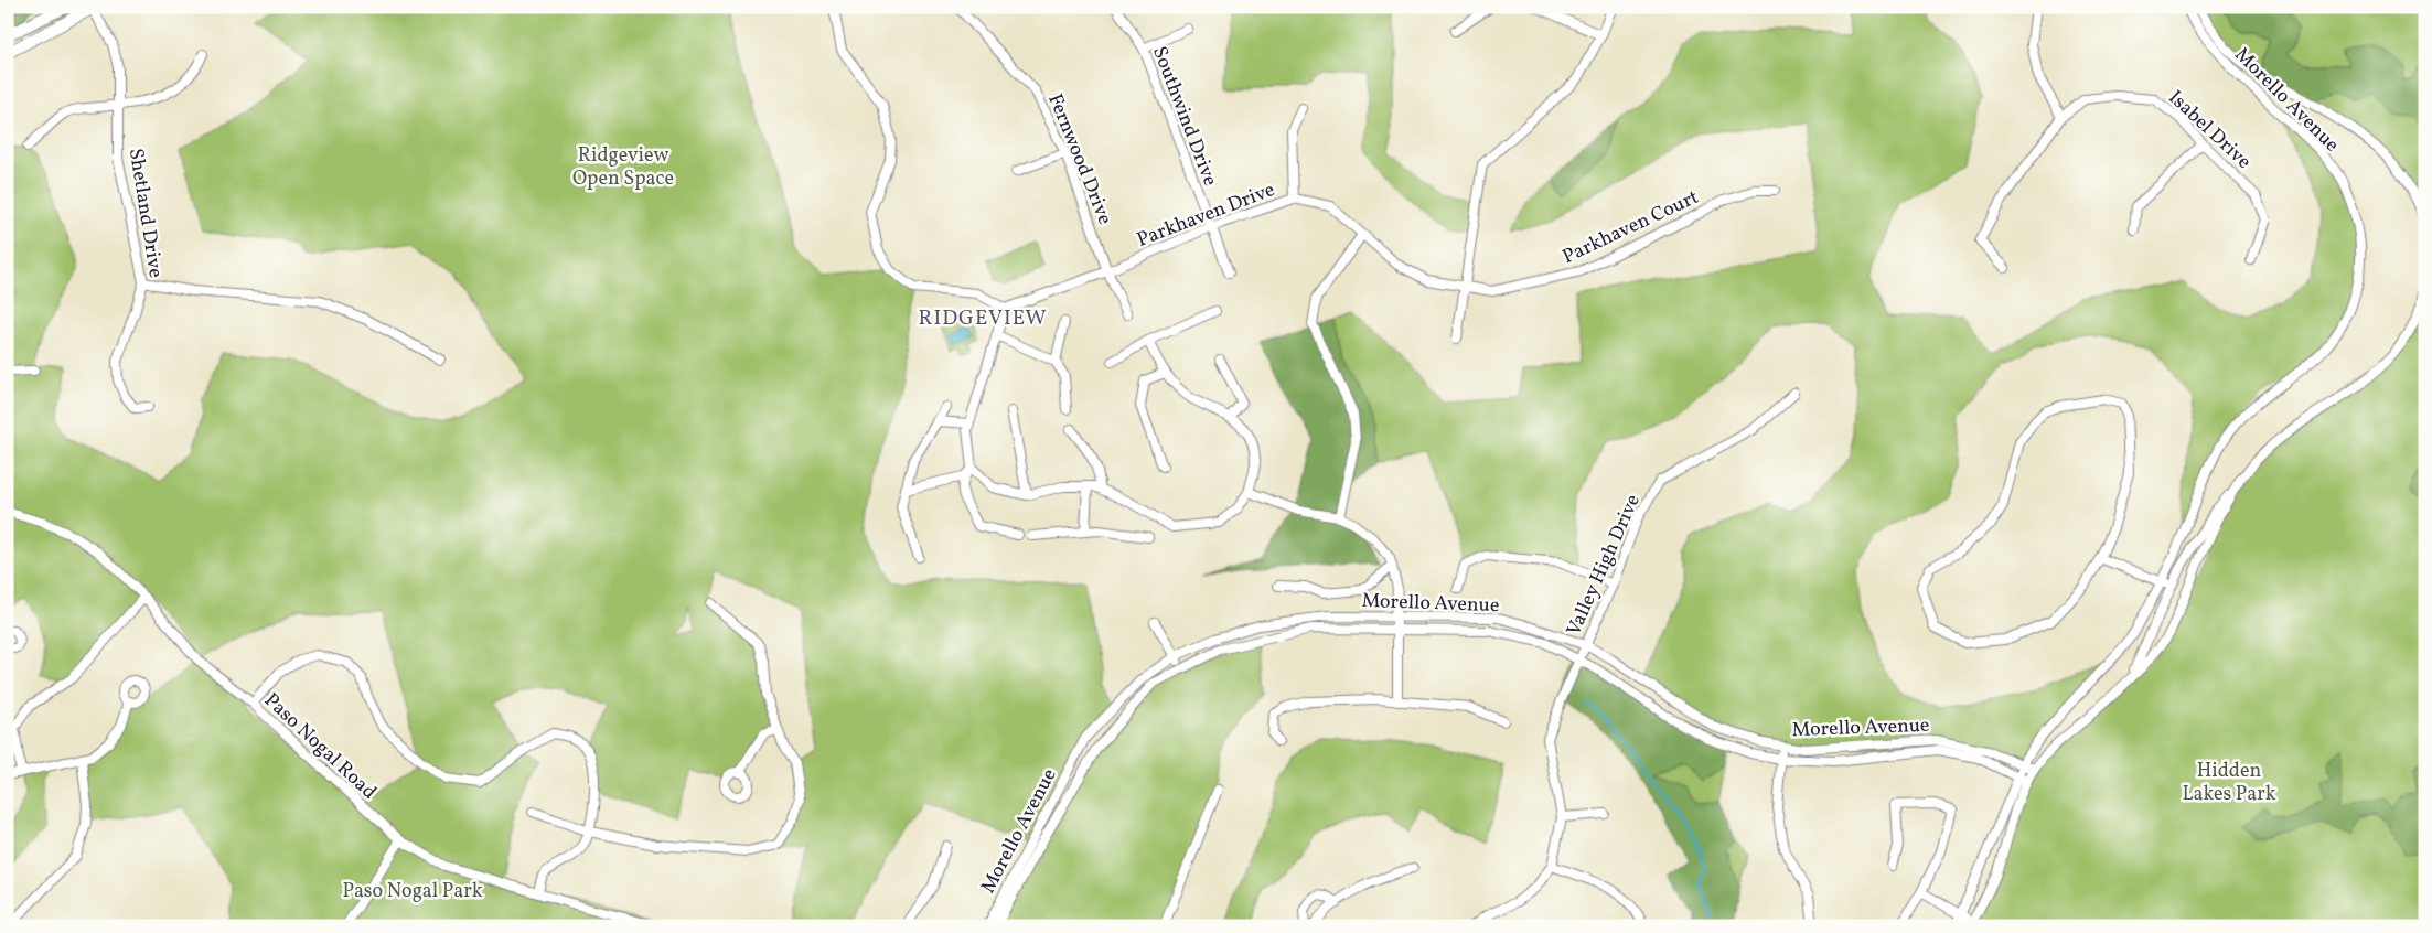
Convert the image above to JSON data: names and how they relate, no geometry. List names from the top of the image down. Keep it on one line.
{"streets":{"street":["Morello Avenue","Southwind Drive","Isabel Drive","Fernwood Drive","Shetland Drive","Parkhaven Drive","Parkhaven Court","Valley High Drive","Paso Nogal Road"]},"crossings":[["Morello Avenue","Valley High Drive"],["Southwind Drive","Parkhaven Drive"],["Fernwood Drive","Parkhaven Drive"],["Parkhaven Drive","Parkhaven Court"]],"districts":["RIDGEVIEW"],"parks":["Ridgeview Open Space","Hidden Lakes Park","Paso Nogal Park"]}
